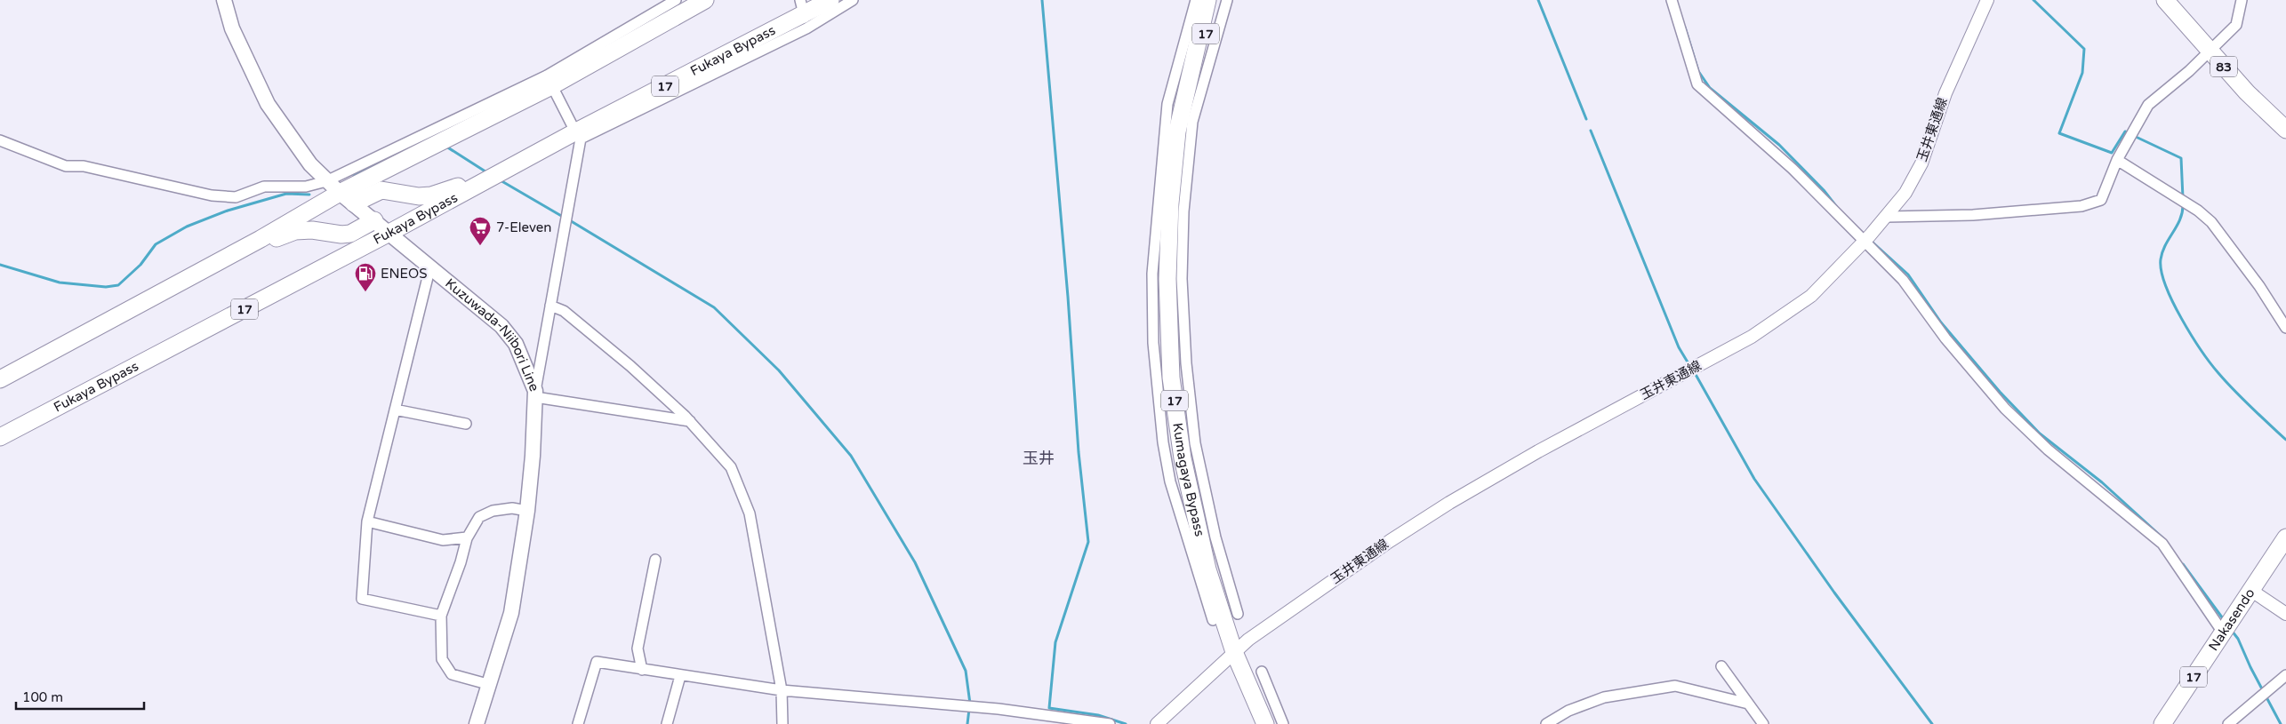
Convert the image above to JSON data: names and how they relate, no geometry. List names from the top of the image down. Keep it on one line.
{"streets":{"main road":["17","Fukaya Bypass","83","Kuzuwada-Niibori Line","Kumagaya Bypass","Nakasendo"],"street":["玉井東通線"]},"crossings":[["17","Kumagaya Bypass"],["Fukaya Bypass","Kuzuwada-Niibori Line"],["玉井東通線","Kumagaya Bypass"]],"districts":["玉井"],"places":{"supermarket":["7-Eleven"],"fuel station":["ENEOS"]},"scale_bar":"100 m"}
